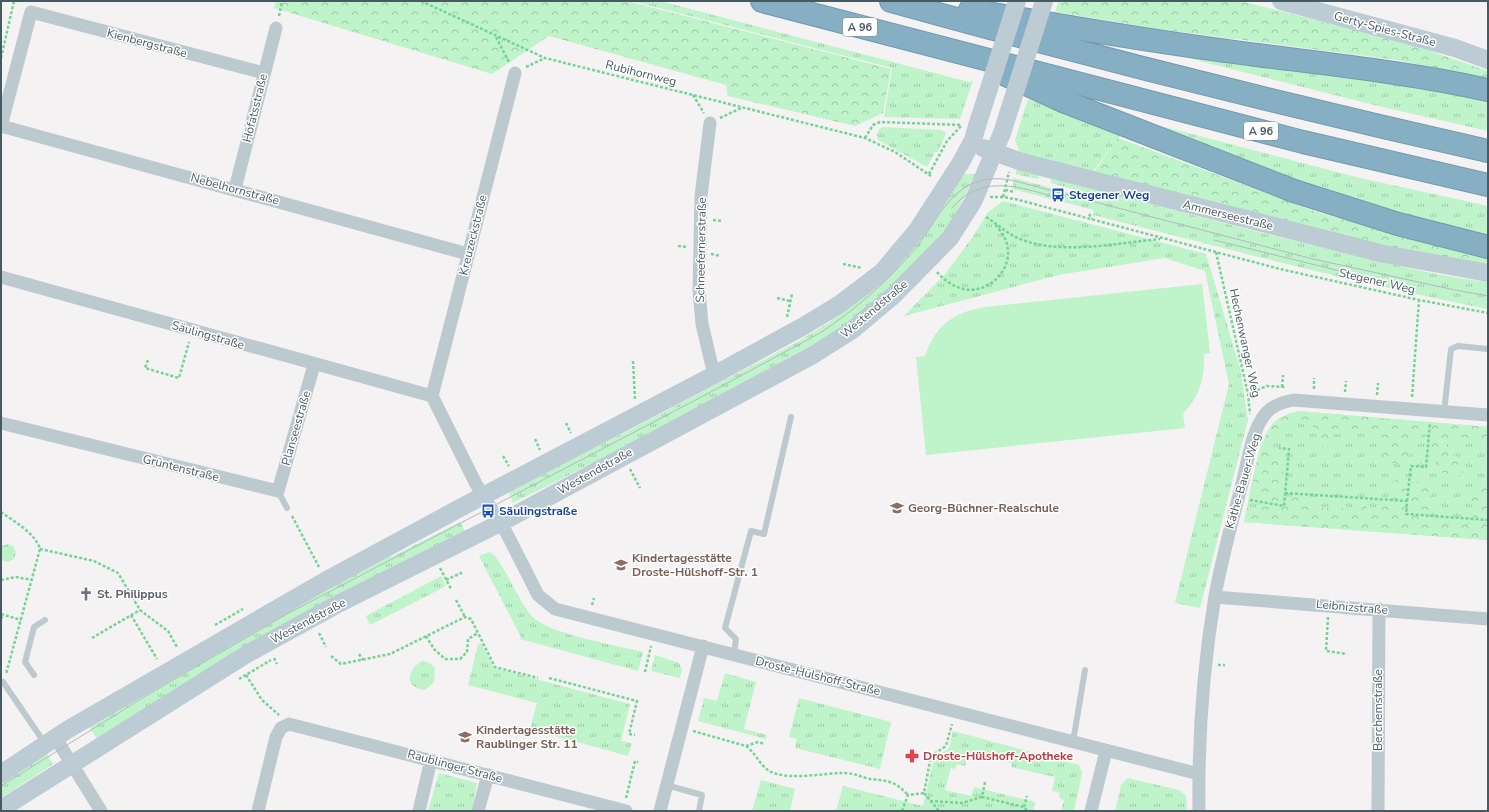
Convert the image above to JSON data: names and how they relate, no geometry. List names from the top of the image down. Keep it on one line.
{"streets":{"highway":["A 96"],"main road":["Gerty-Spies-Straße","Ammerseestraße","Westendstraße"],"street":["Kienbergstraße","Höfatsstraße","Nebelhornstraße","Kreuzeckstraße","Schneefernerstraße","Säulingstraße","Planseestraße","Grüntenstraße","Käthe-Bauer-Weg","Leibnizstraße","Droste-Hülshoff-Straße","Berchemstraße","Raublinger Straße"],"path":["Rubihornweg","Stegener Weg","Hechenwanger Weg"]},"crossings":[["Kienbergstraße","Höfatsstraße"],["Kienbergstraße","Nebelhornstraße"],["Rubihornweg","Ammerseestraße"],["Rubihornweg","Westendstraße"],["Höfatsstraße","Nebelhornstraße"],["Nebelhornstraße","Kreuzeckstraße"],["Ammerseestraße","Westendstraße"],["Kreuzeckstraße","Säulingstraße"],["Schneefernerstraße","Westendstraße"],["Stegener Weg","Hechenwanger Weg"],["Westendstraße","Droste-Hülshoff-Straße"],["Säulingstraße","Planseestraße"],["Hechenwanger Weg","Käthe-Bauer-Weg"],["Planseestraße","Grüntenstraße"],["Käthe-Bauer-Weg","Leibnizstraße"],["Käthe-Bauer-Weg","Droste-Hülshoff-Straße"],["Leibnizstraße","Berchemstraße"]],"places":{"bus stop":["Stegener Weg","Säulingstraße"],"school or university":["Georg-Büchner-Realschule","Kindertagesstätte Droste-Hülshoff-Str. 1","Kindertagesstätte Raublinger Str. 11"],"church":["St. Philippus"],"pharmacy":["Droste-Hülshoff-Apotheke"]}}
